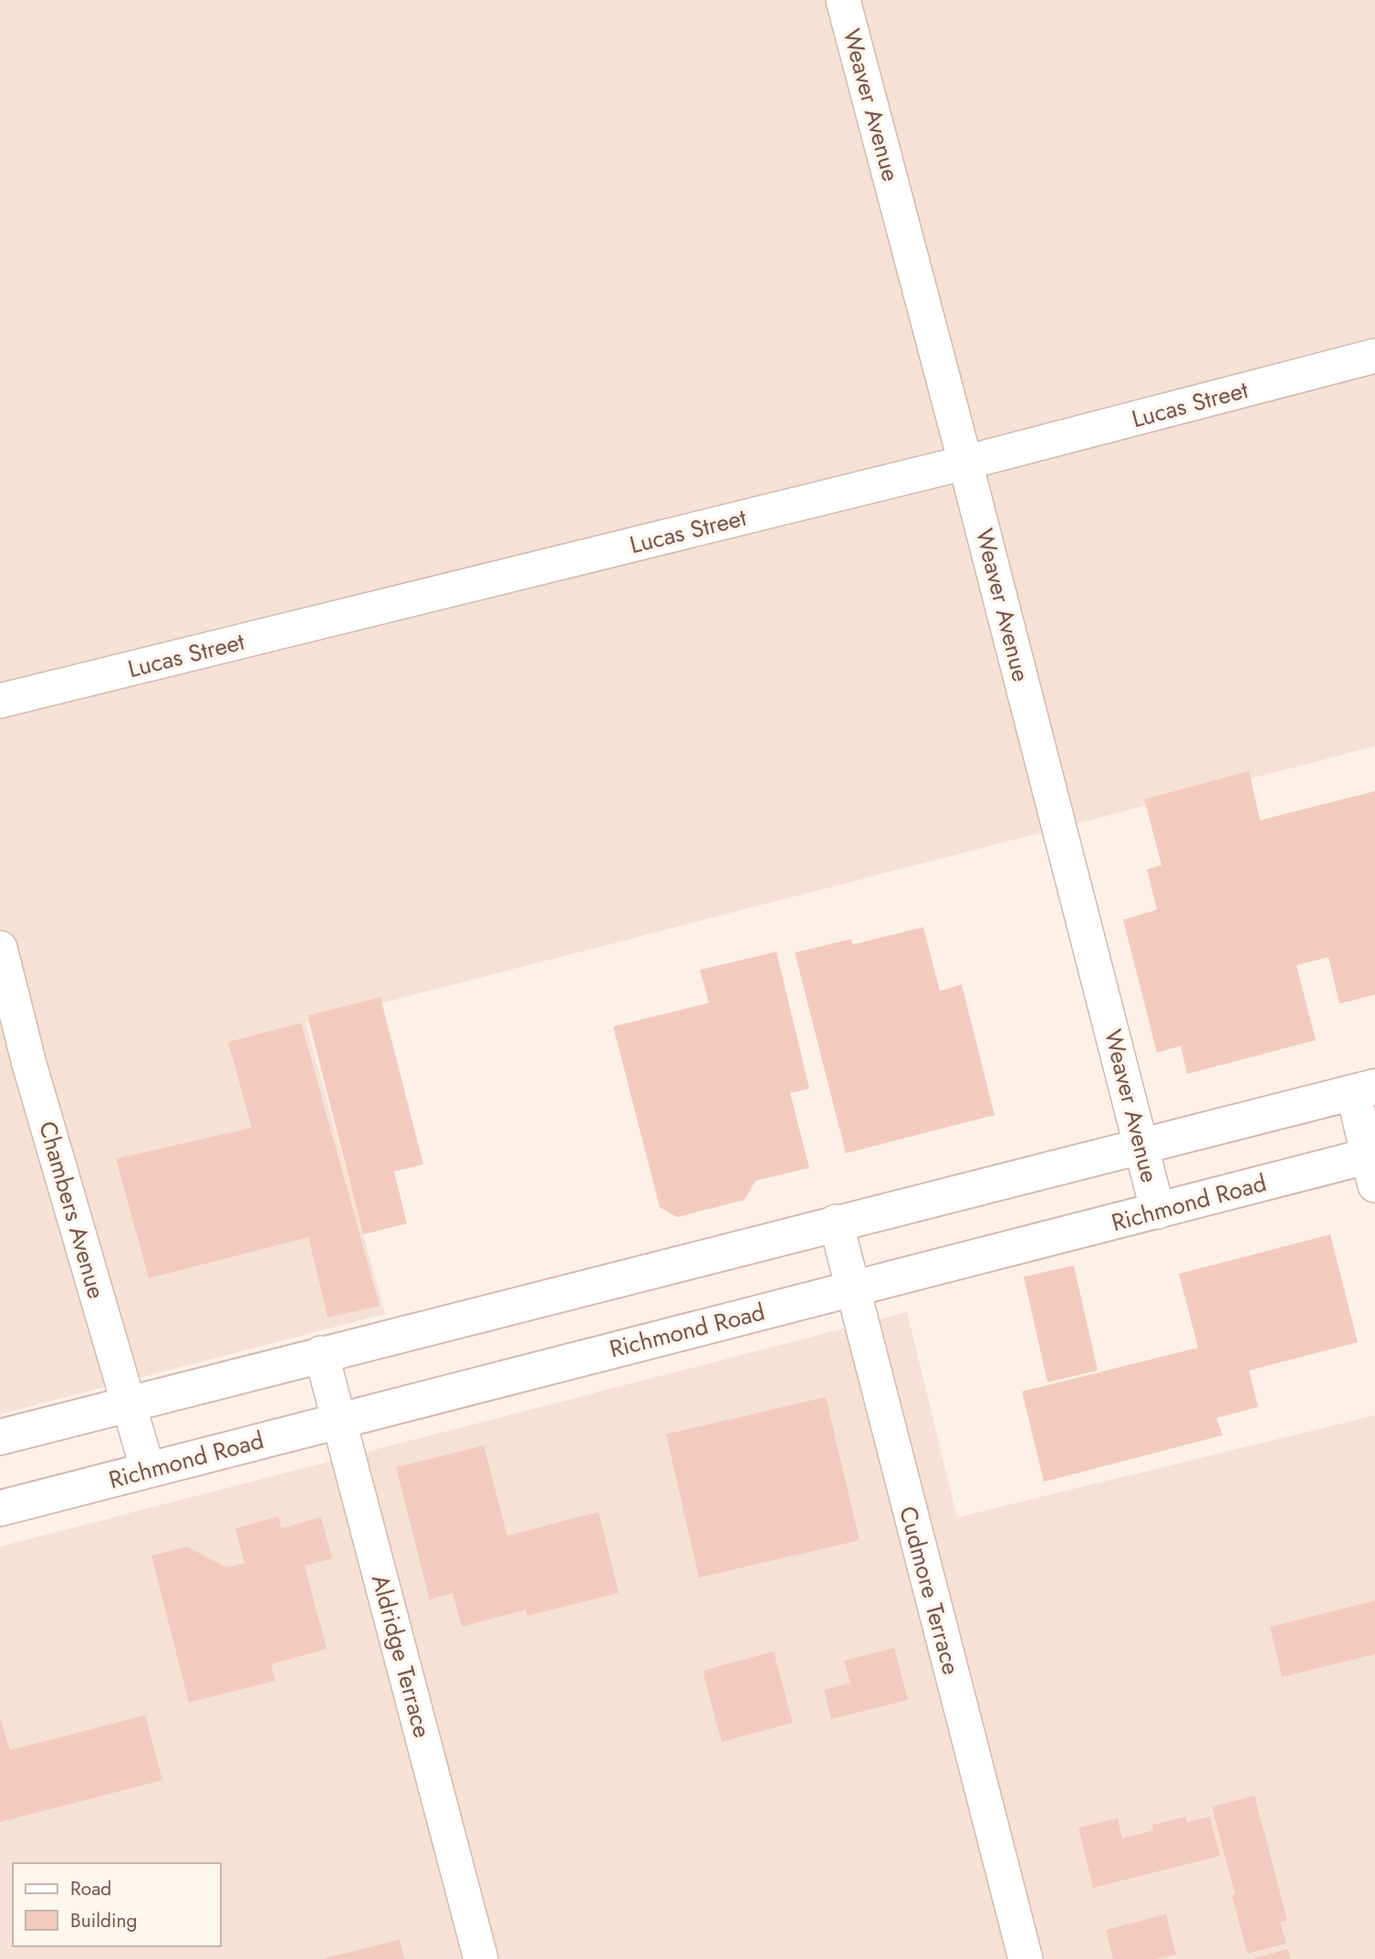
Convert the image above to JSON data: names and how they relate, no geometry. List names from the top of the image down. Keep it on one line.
{"streets":{"main road":["Richmond Road"],"street":["Weaver Avenue","Lucas Street","Chambers Avenue","Cudmore Terrace","Aldridge Terrace"]},"crossings":[["Weaver Avenue","Lucas Street"],["Weaver Avenue","Richmond Road"],["Richmond Road","Chambers Avenue"],["Richmond Road","Cudmore Terrace"],["Richmond Road","Aldridge Terrace"]],"legend":["Road","Building"]}
